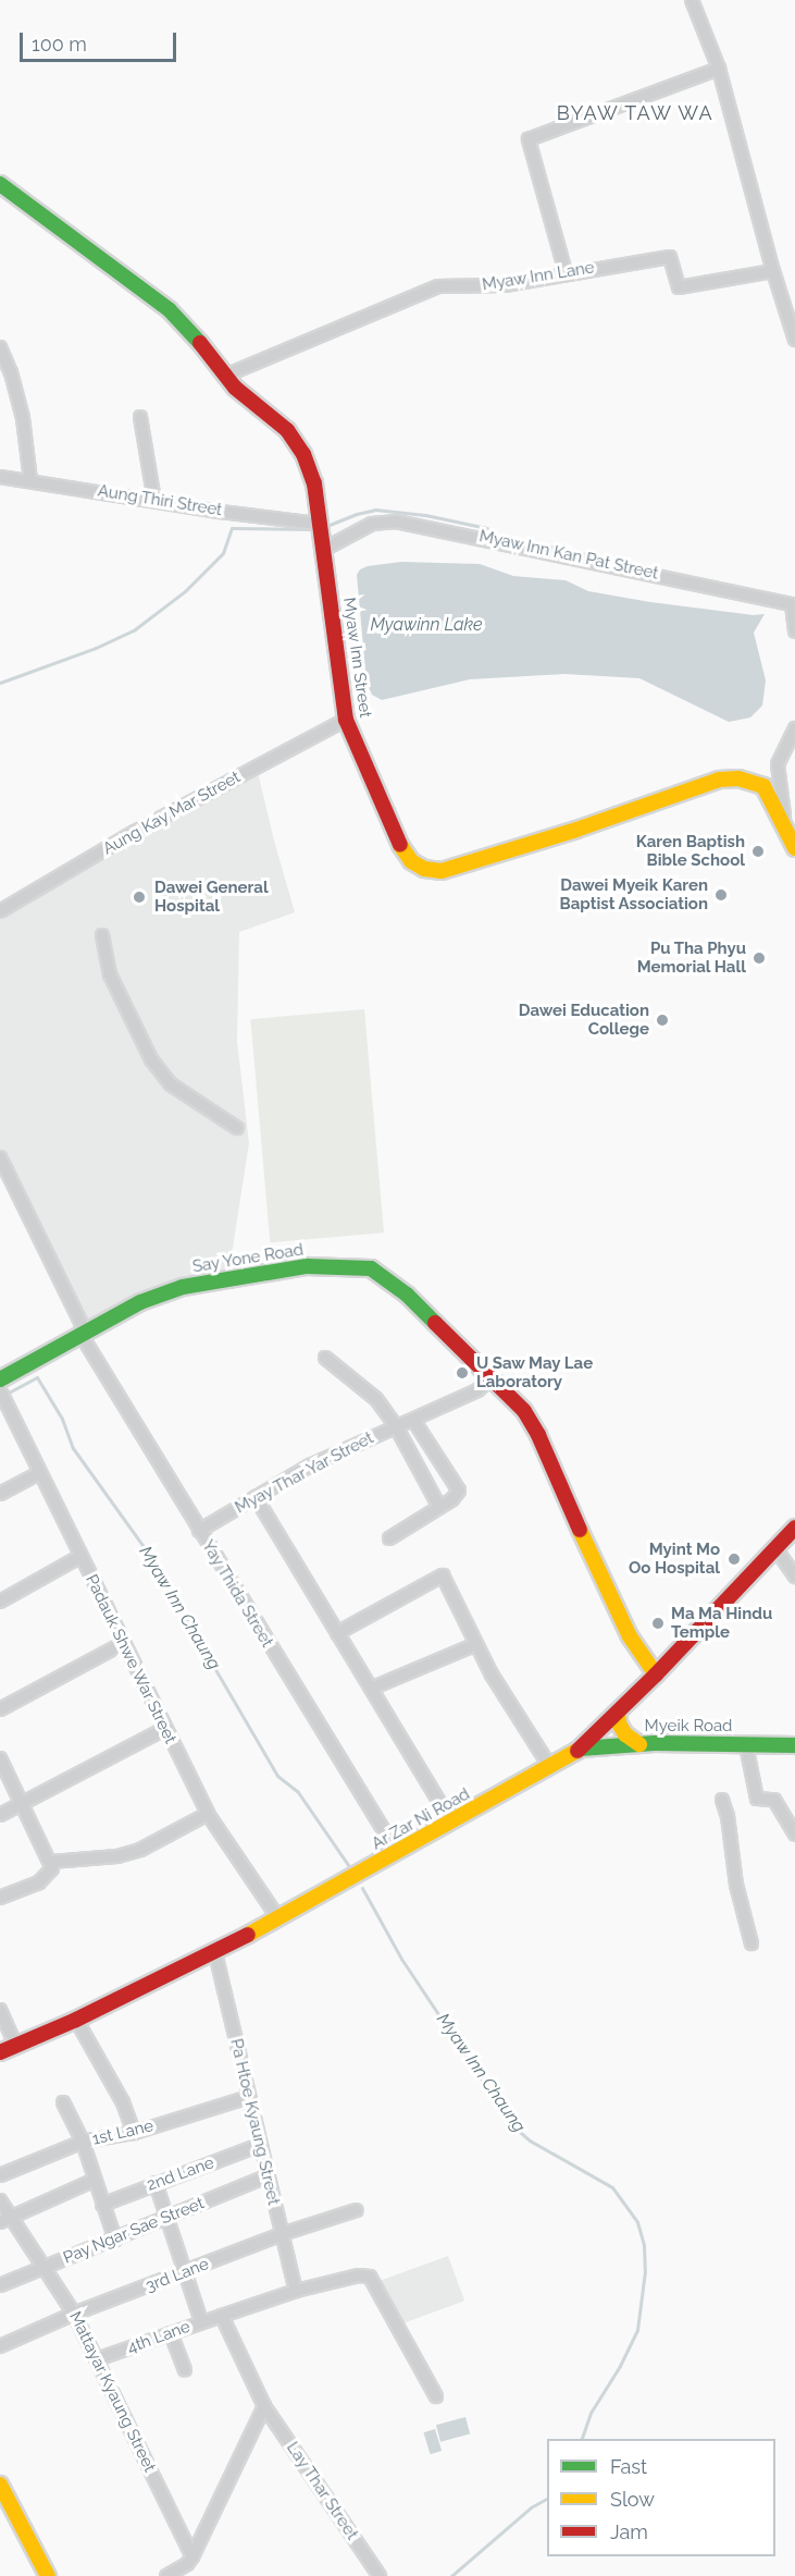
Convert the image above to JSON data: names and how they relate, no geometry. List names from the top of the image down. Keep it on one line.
{"streets":{"main road":["Myaw Inn Street","Say Yone Road","Myeik Road","Ar Zar Ni Road"],"street":["Myaw Inn Lane","Aung Thiri Street","Myaw Inn Kan Pat Street","Aung Kay Mar Street","Myay Thar Yar Street","Yay Thida Street","Padauk Shwe War Street","Pa Htoe Kyaung Street","1st Lane","2nd Lane","Pay Ngar Sae Street","3rd Lane","4th Lane","Mattayar Kyaung Street","Lay Thar Street"]},"crossings":[["Myaw Inn Lane","Myaw Inn Street"],["Aung Thiri Street","Myaw Inn Street"],["Myaw Inn Kan Pat Street","Myaw Inn Street"],["Myaw Inn Street","Aung Kay Mar Street"],["Say Yone Road","Myay Thar Yar Street"],["Say Yone Road","Yay Thida Street"],["Say Yone Road","Ar Zar Ni Road"],["Myay Thar Yar Street","Yay Thida Street"],["Yay Thida Street","Ar Zar Ni Road"],["Padauk Shwe War Street","Ar Zar Ni Road"],["Myeik Road","Ar Zar Ni Road"],["Ar Zar Ni Road","Pa Htoe Kyaung Street"],["Pa Htoe Kyaung Street","1st Lane"],["Pa Htoe Kyaung Street","2nd Lane"],["Pa Htoe Kyaung Street","Pay Ngar Sae Street"],["Pa Htoe Kyaung Street","3rd Lane"],["Pay Ngar Sae Street","Mattayar Kyaung Street"],["3rd Lane","Mattayar Kyaung Street"],["4th Lane","Mattayar Kyaung Street"]],"districts":["BYAW TAW WA"],"water":["Myawinn Lake","Myaw Inn Chaung"],"places":["Karen Baptish Bible School","Dawei Myeik Karen Baptist Association","Dawei General Hospital","Pu Tha Phyu Memorial Hall","Dawei Education College","U Saw May Lae Laboratory","Myint Mo Oo Hospital","Ma Ma Hindu Temple"],"legend":["Fast","Slow","Jam"],"scale_bar":"100 m"}
